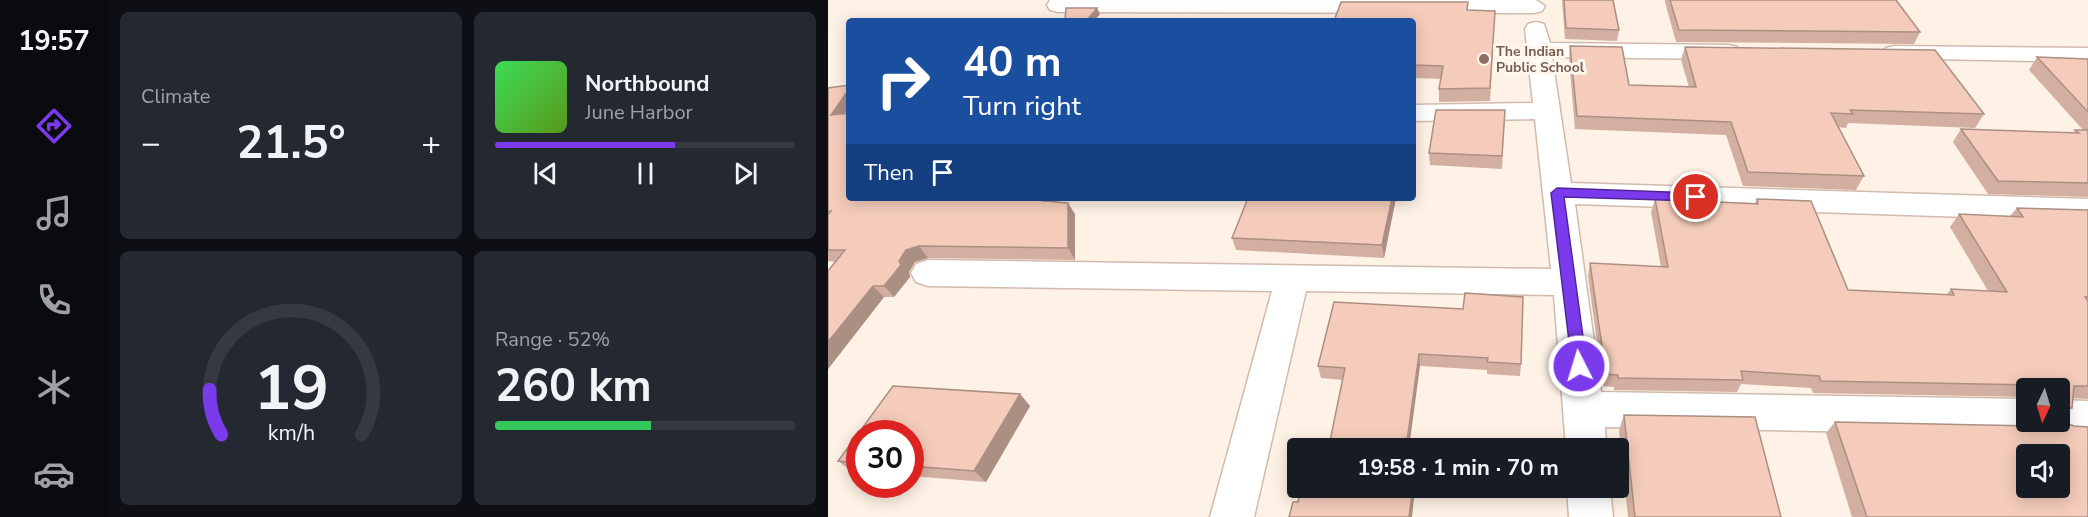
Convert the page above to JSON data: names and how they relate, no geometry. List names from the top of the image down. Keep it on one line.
{"places":["The Indian Public School"],"north":"bottom","page":{"tabs":"19:57","tile":["Climate",["Range · 52%","260 km"]],"turn":["40 m","Turn right"],"song":["Northbound","June Harbor"],"heat":["−","21.5°","+"],"then":"Then","limit":"30","trip":"19:58 · 1 min · 70 m","gauge":["19","km/h"]}}
